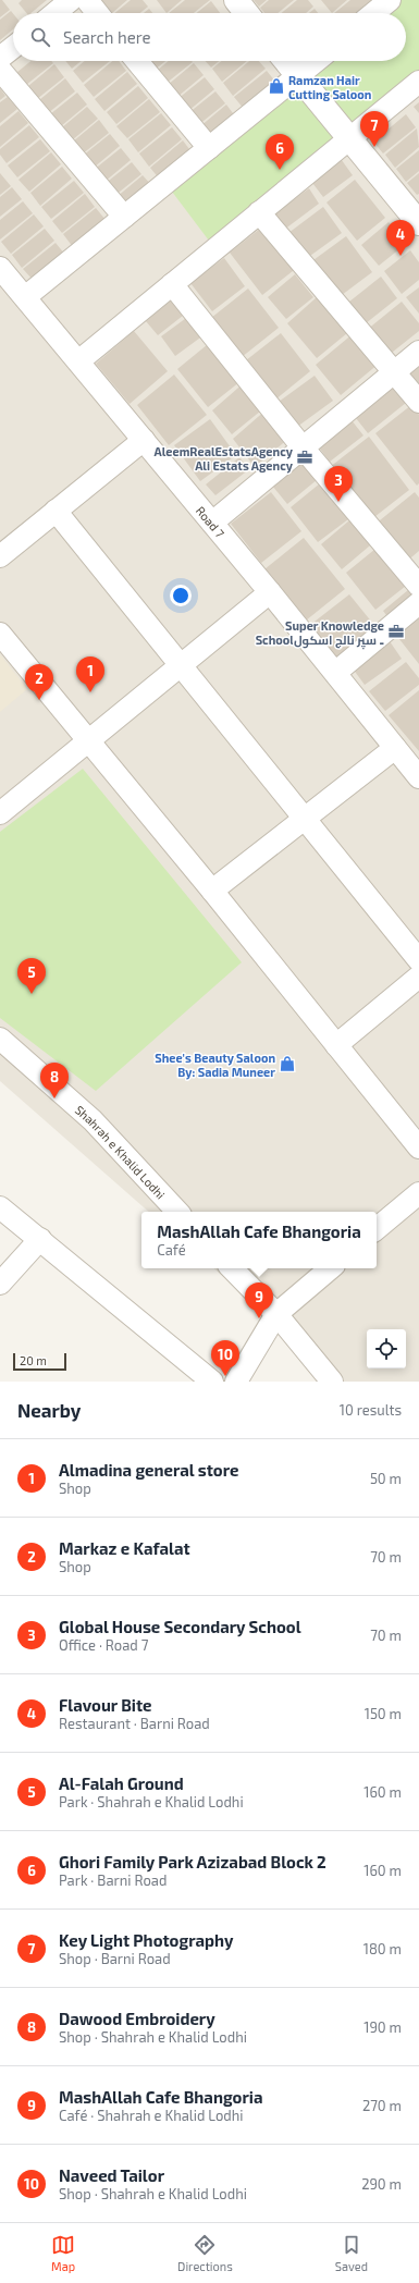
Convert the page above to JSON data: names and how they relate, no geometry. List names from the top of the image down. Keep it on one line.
{"streets":{"street":["Road 7","Shahrah e Khalid Lodhi"]},"places":{"shop":["Ramzan Hair Cutting Saloon","Shee's Beauty Saloon By: Sadia Muneer"],"office":["AleemRealEstatsAgency Ali Estats Agency","Super Knowledge School۔ سپر نالج اسکول"]},"scale_bar":"20 m","page":{"search":"Search here","pins":["7","6","4","3","1","2","5","8","9","10"],"popup":["MashAllah Cafe Bhangoria","Café"],"scale":"20 m","heading":["Nearby","10 results"],"list":[{"mark":"1","name":"Almadina general store","note":"Shop","value":"50 m"},{"mark":"2","name":"Markaz e Kafalat","note":"Shop","value":"70 m"},{"mark":"3","name":"Global House Secondary School","note":"Office · Road 7","value":"70 m"},{"mark":"4","name":"Flavour Bite","note":"Restaurant · Barni Road","value":"150 m"},{"mark":"5","name":"Al-Falah Ground","note":"Park · Shahrah e Khalid Lodhi","value":"160 m"},{"mark":"6","name":"Ghori Family Park Azizabad Block 2","note":"Park · Barni Road","value":"160 m"},{"mark":"7","name":"Key Light Photography","note":"Shop · Barni Road","value":"180 m"},{"mark":"8","name":"Dawood Embroidery","note":"Shop · Shahrah e Khalid Lodhi","value":"190 m"},{"mark":"9","name":"MashAllah Cafe Bhangoria","note":"Café · Shahrah e Khalid Lodhi","value":"270 m"},{"mark":"10","name":"Naveed Tailor","note":"Shop · Shahrah e Khalid Lodhi","value":"290 m"}],"nav":["Map","Directions","Saved"]}}
